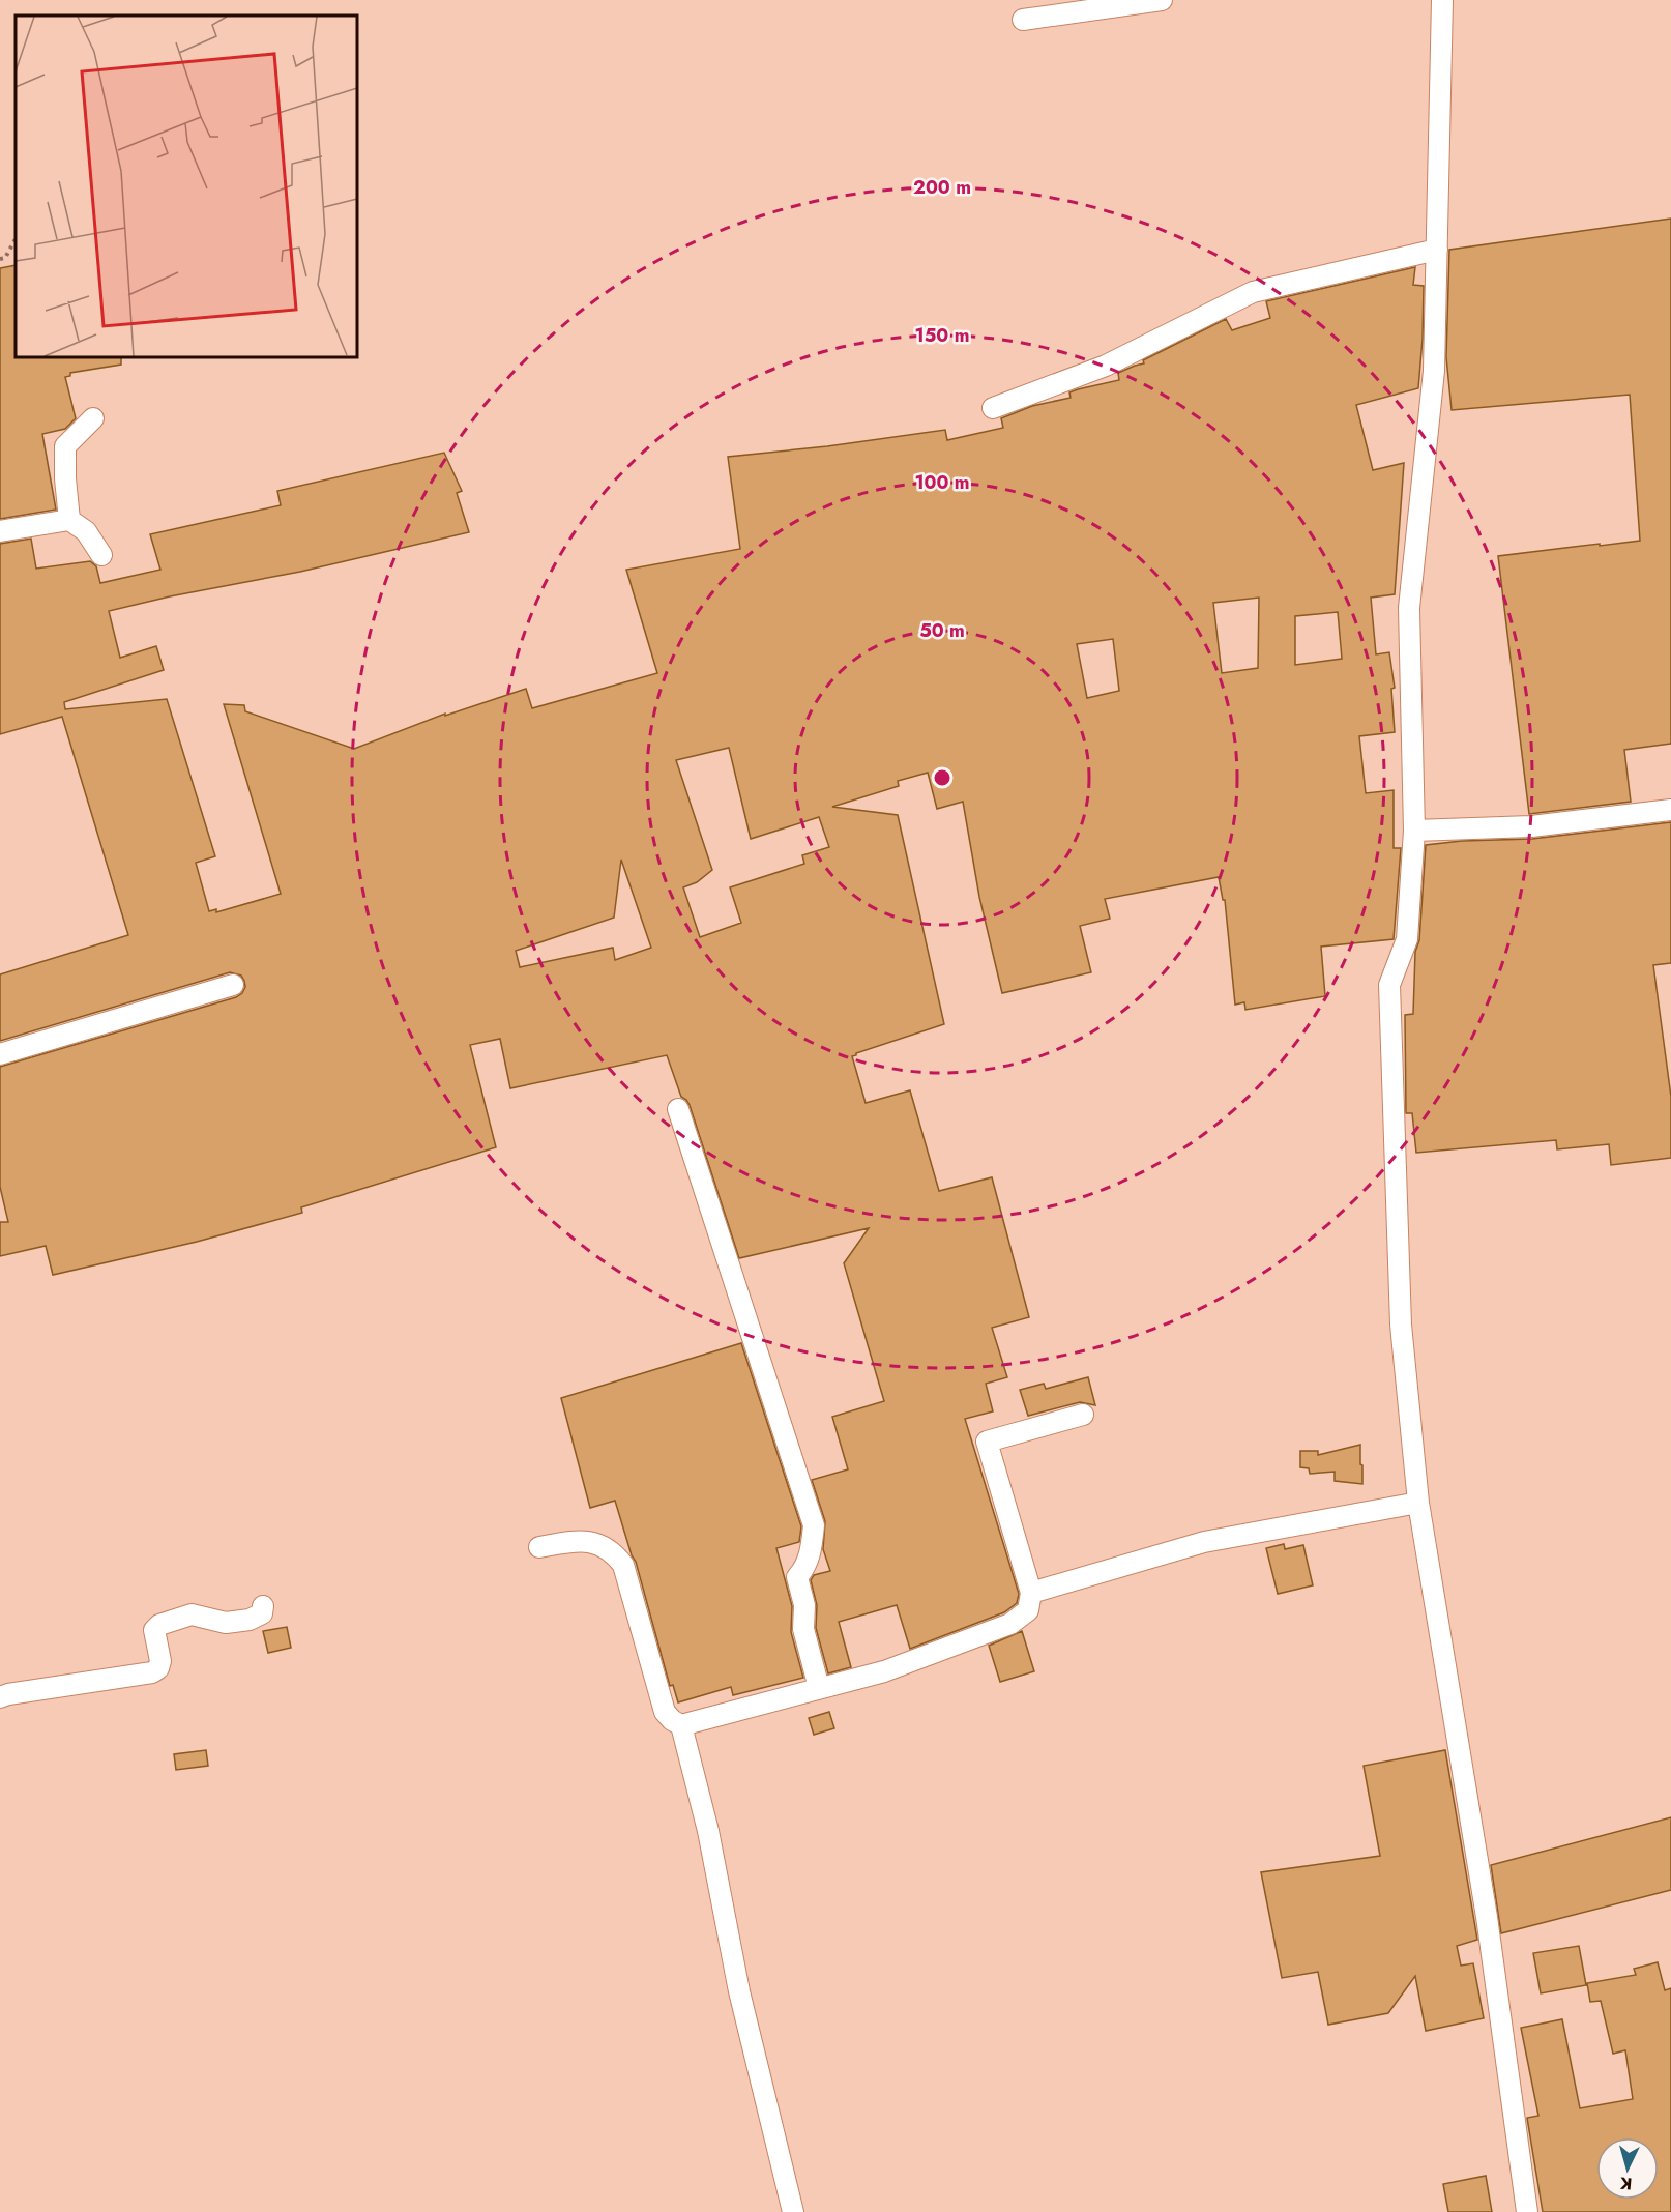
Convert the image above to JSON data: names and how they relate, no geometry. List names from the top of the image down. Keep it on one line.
{"north":"bottom","rings":["200 m","150 m","100 m","50 m"]}
